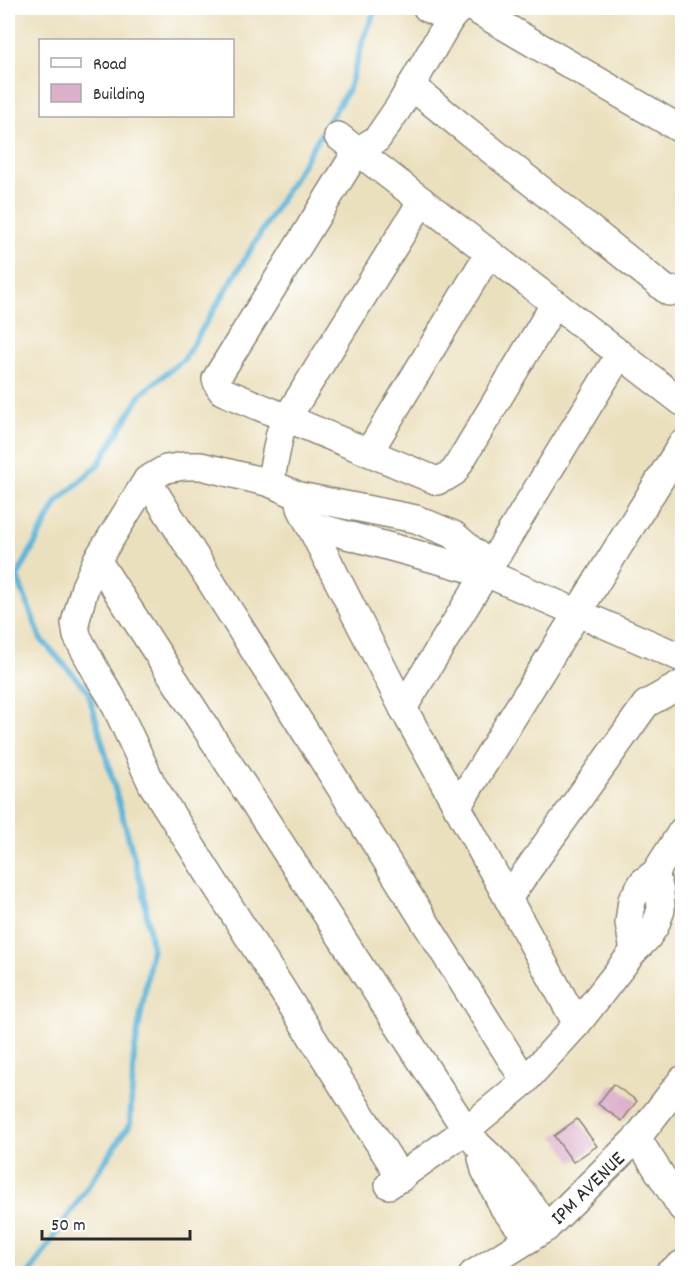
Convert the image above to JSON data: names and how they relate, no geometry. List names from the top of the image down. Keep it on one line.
{"streets":{"street":["IPM AVENUE"]},"legend":["Road","Building"],"scale_bar":"50 m"}
